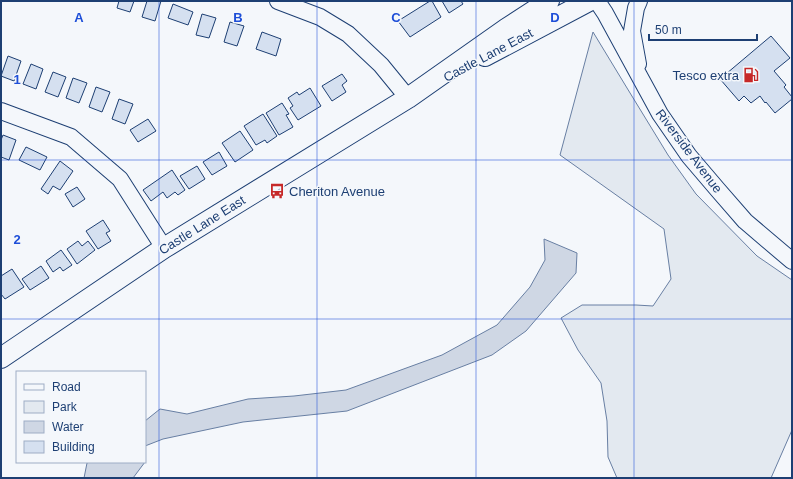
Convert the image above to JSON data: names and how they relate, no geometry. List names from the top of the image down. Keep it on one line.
{"streets":{"main road":["Castle Lane East"],"street":["Riverside Avenue"]},"places":{"fuel station":["Tesco extra"],"bus stop":["Cheriton Avenue"]},"legend":["Road","Park","Water","Building"],"scale_bar":"50 m","grid":{"columns":["A","B","C","D"],"rows":["1","2"]}}
